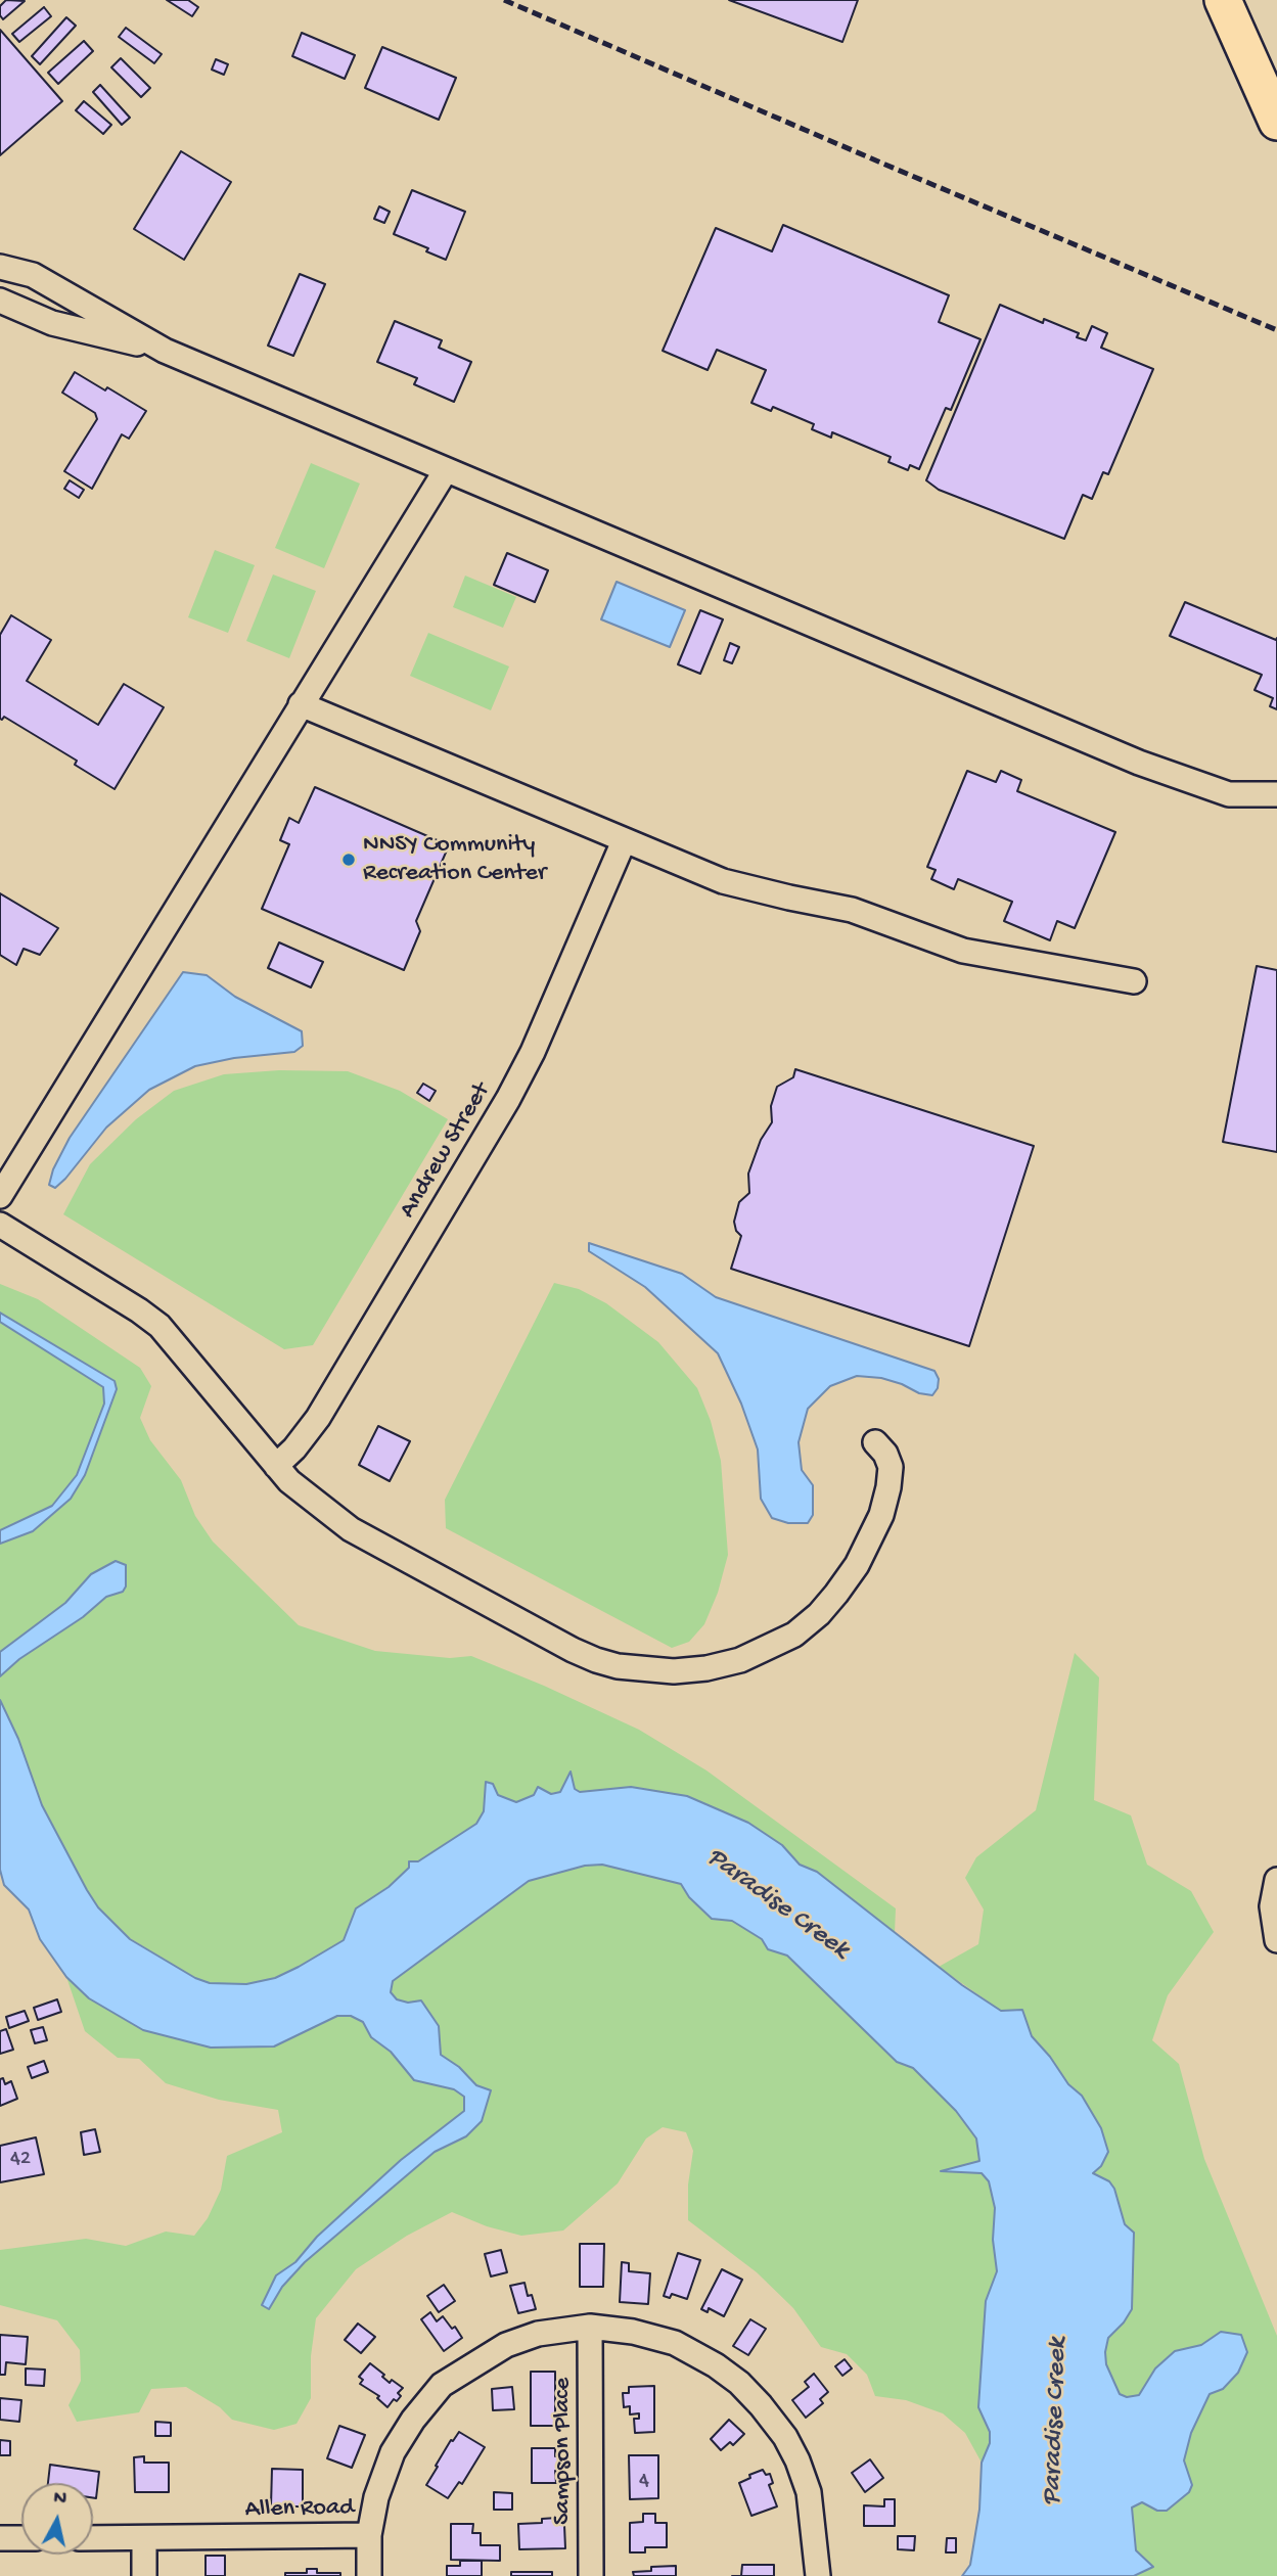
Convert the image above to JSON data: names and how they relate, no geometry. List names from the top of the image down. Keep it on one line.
{"streets":{"street":["Andrew Street","Sampson Place","Allen Road"]},"crossings":[["Sampson Place","Allen Road"]],"water":["Paradise Creek"],"places":["NNSY Community Recreation Center"],"house_numbers":["42","4"],"north":"top"}
